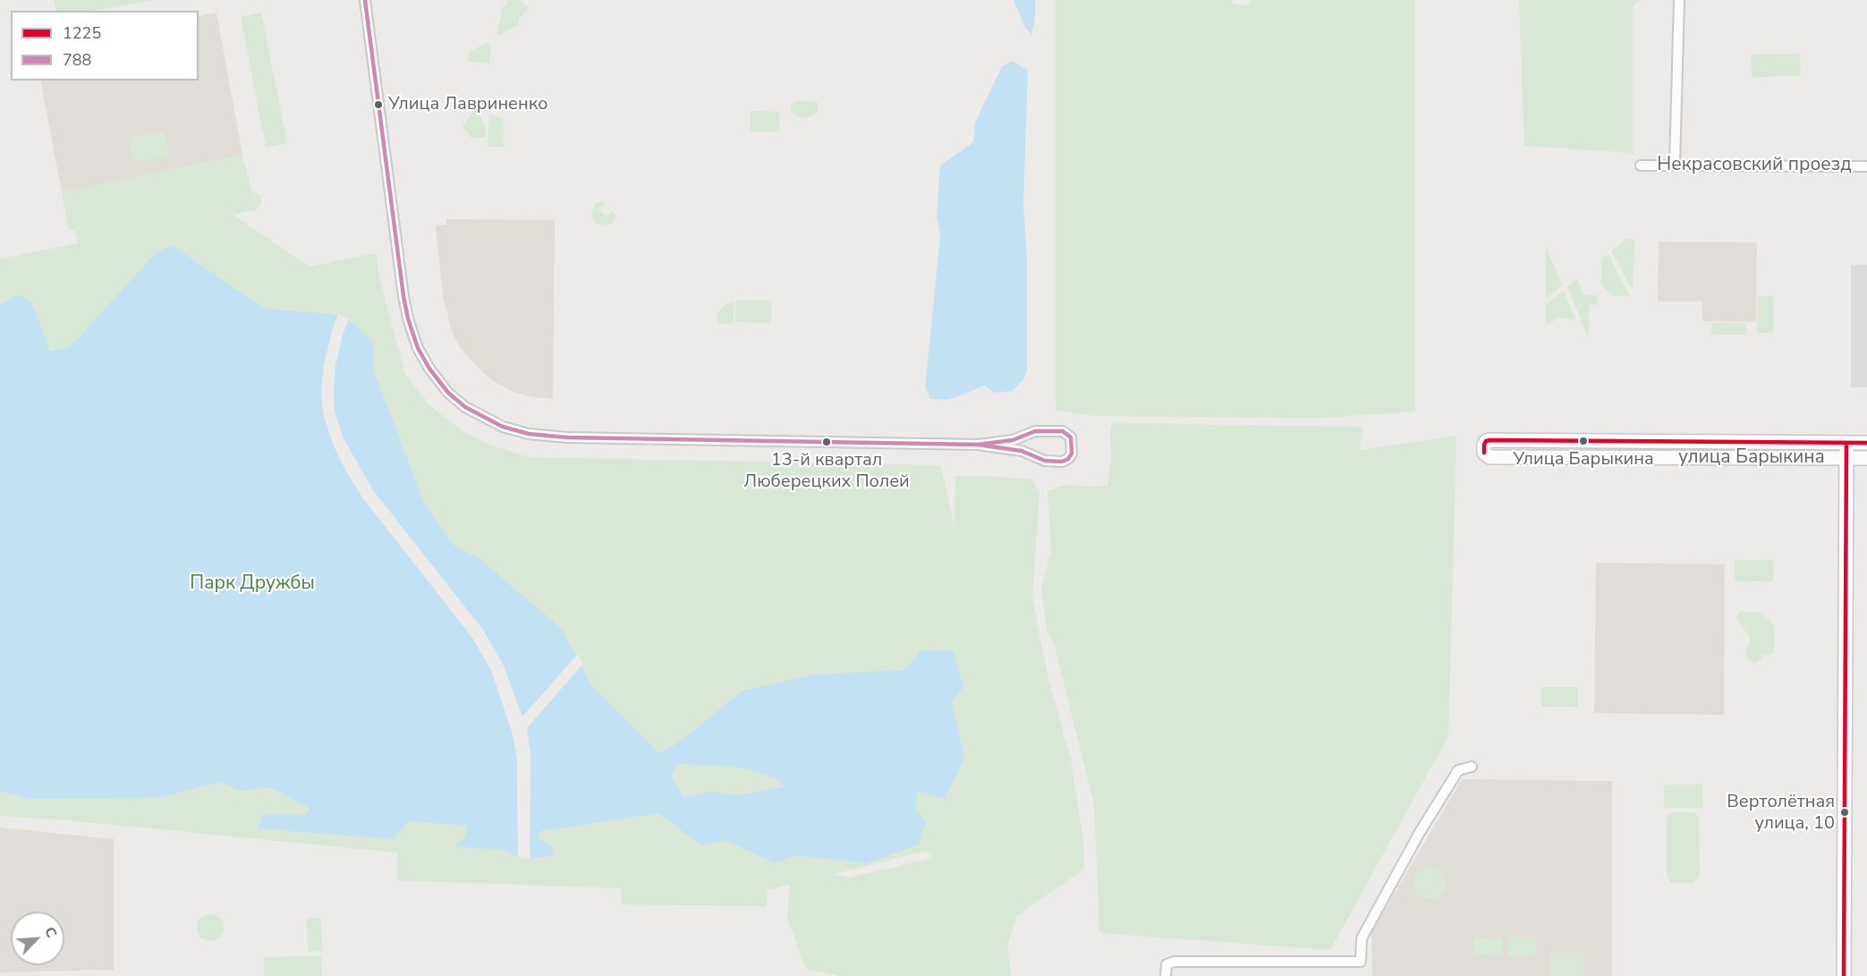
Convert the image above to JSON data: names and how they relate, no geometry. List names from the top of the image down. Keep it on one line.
{"streets":{"street":["Некрасовский проезд","улица Барыкина"]},"parks":["Парк Дружбы"],"places":["Улица Лавриненко","Улица Барыкина","13-й квартал Люберецких Полей","Вертолётная улица, 10"],"lines":["transit line 788","transit line 1225"],"legend":["1225","788"],"north":"top right"}
